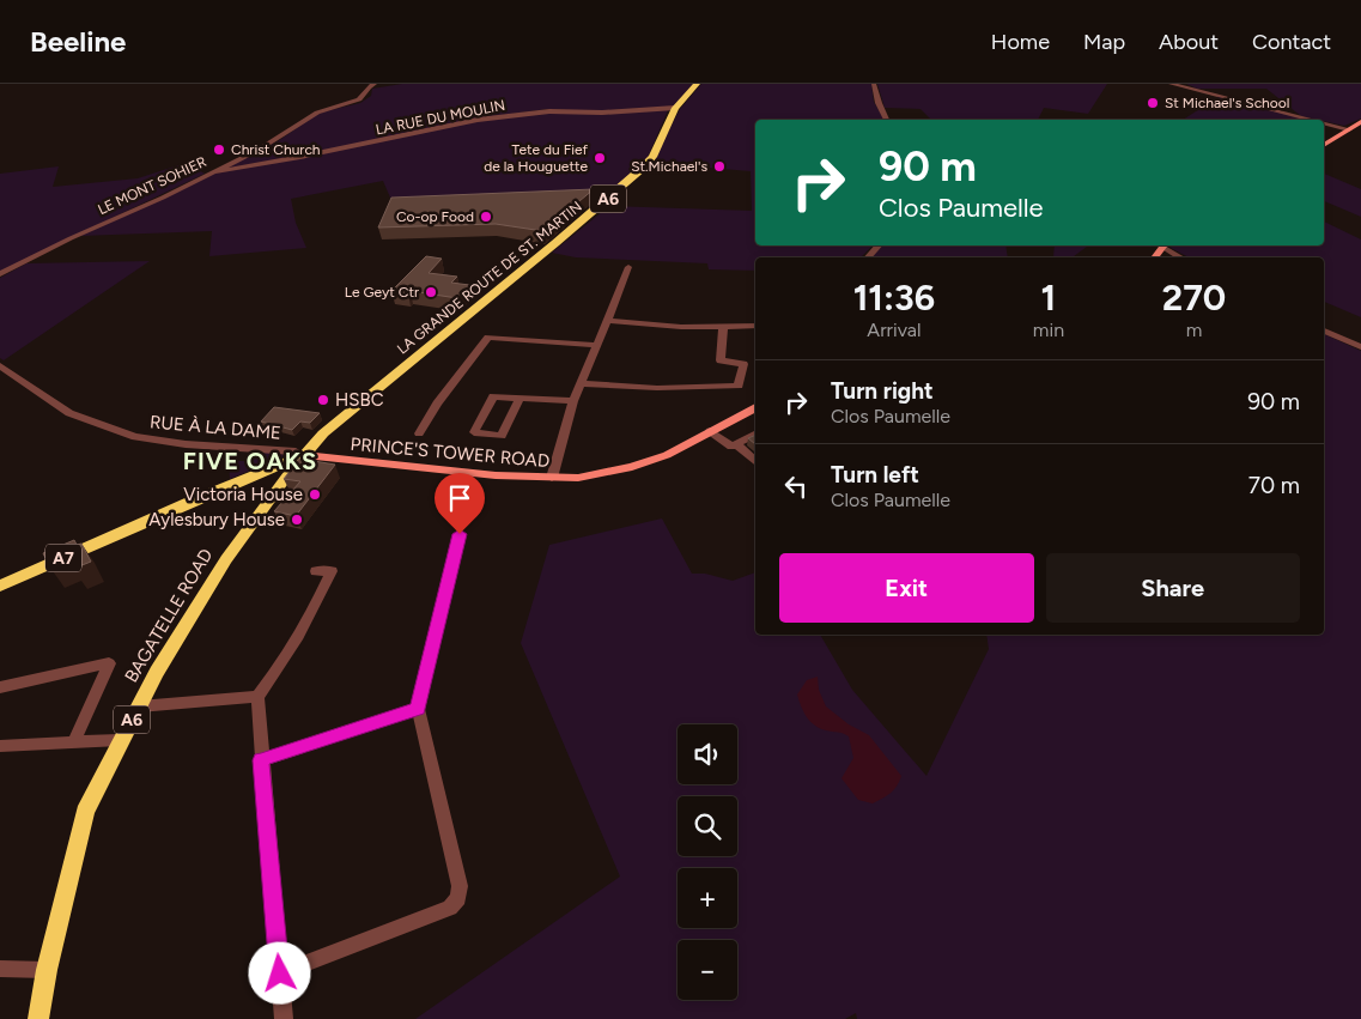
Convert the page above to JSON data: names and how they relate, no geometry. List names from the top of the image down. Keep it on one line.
{"streets":{"main road":["A6","LA GRANDE ROUTE DE ST. MARTIN","PRINCE'S TOWER ROAD","A7","BAGATELLE ROAD"],"street":["LA RUE DU MOULIN","LE MONT SOHIER","RUE À LA DAME"]},"crossings":[["LA RUE DU MOULIN","LE MONT SOHIER"],["LA RUE DU MOULIN","A6"],["LA RUE DU MOULIN","LA GRANDE ROUTE DE ST. MARTIN"],["A6","LA GRANDE ROUTE DE ST. MARTIN"],["LA GRANDE ROUTE DE ST. MARTIN","RUE À LA DAME"],["LA GRANDE ROUTE DE ST. MARTIN","PRINCE'S TOWER ROAD"],["LA GRANDE ROUTE DE ST. MARTIN","A7"],["LA GRANDE ROUTE DE ST. MARTIN","BAGATELLE ROAD"],["RUE À LA DAME","PRINCE'S TOWER ROAD"],["RUE À LA DAME","A7"],["RUE À LA DAME","BAGATELLE ROAD"],["PRINCE'S TOWER ROAD","A7"],["PRINCE'S TOWER ROAD","BAGATELLE ROAD"],["A7","BAGATELLE ROAD"]],"districts":["FIVE OAKS"],"places":["St Michael's School","Christ Church","Tete du Fief de la Houguette","St.Michael's","Co-op Food","Le Geyt Ctr","HSBC","Victoria House","Aylesbury House"],"page":{"header":"Beeline","nav":["Home","Map","About","Contact"],"turn":["90 m","Clos Paumelle"],"eta":["11:36","Arrival","1","min","270","m"],"list":[{"name":"Turn right","note":"Clos Paumelle","value":"90 m"},{"name":"Turn left","note":"Clos Paumelle","value":"70 m"}],"buttons":["Exit","Share"],"map_buttons":["+","−"]}}
